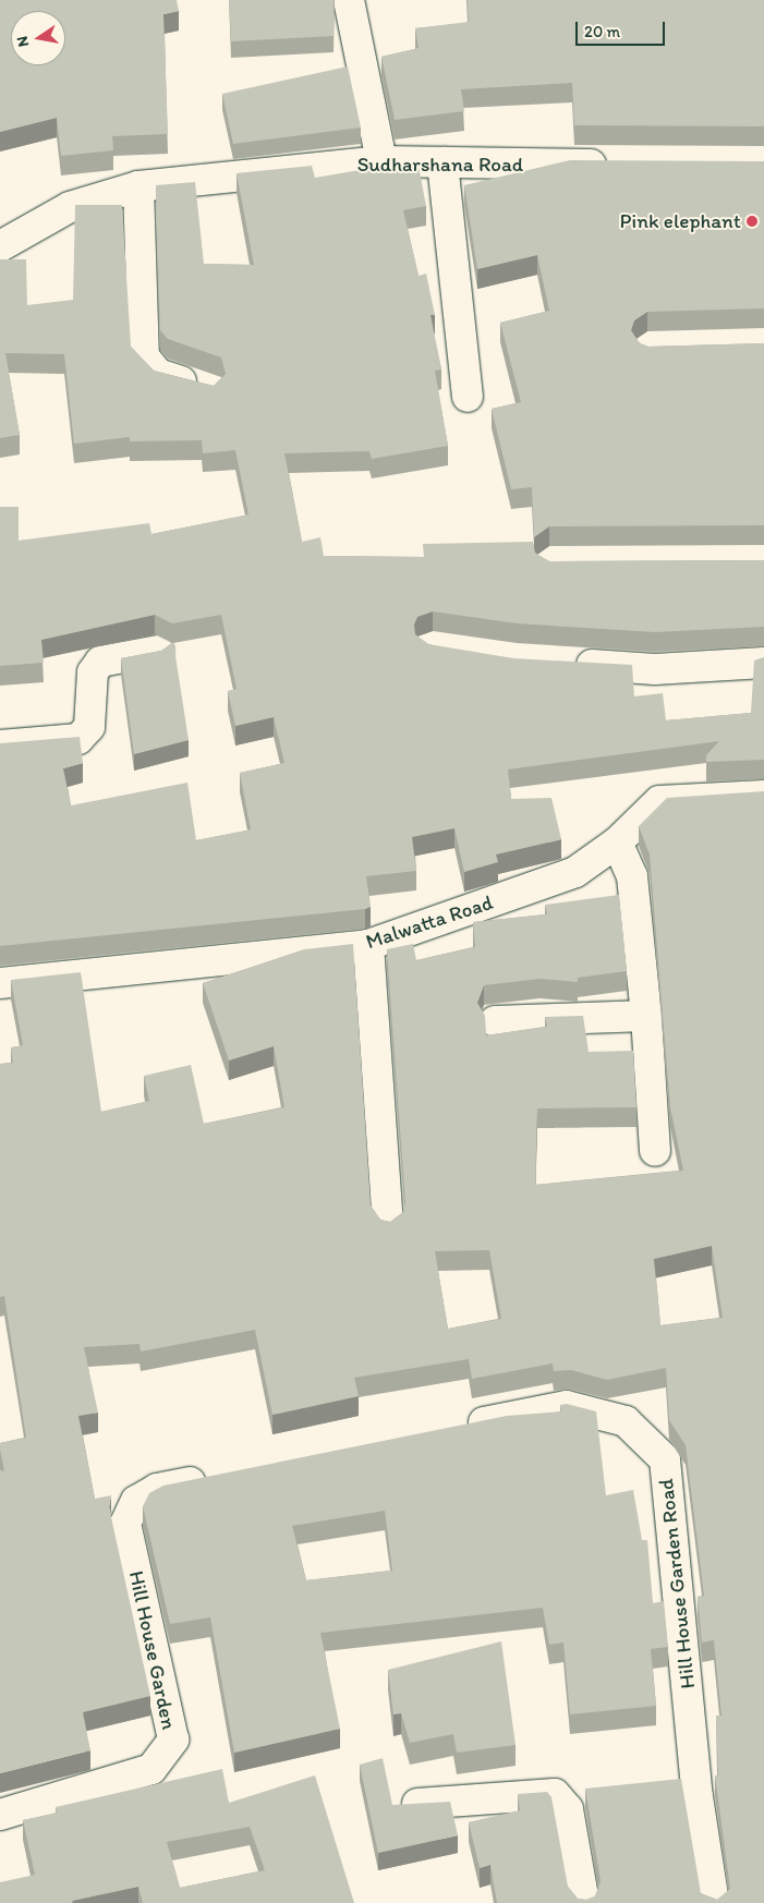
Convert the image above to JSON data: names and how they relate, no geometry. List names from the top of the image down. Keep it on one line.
{"streets":{"street":["Sudharshana Road","Malwatta Road","Hill House Garden Road","Hill House Garden"]},"places":["Pink elephant"],"scale_bar":"20 m","north":"left"}
